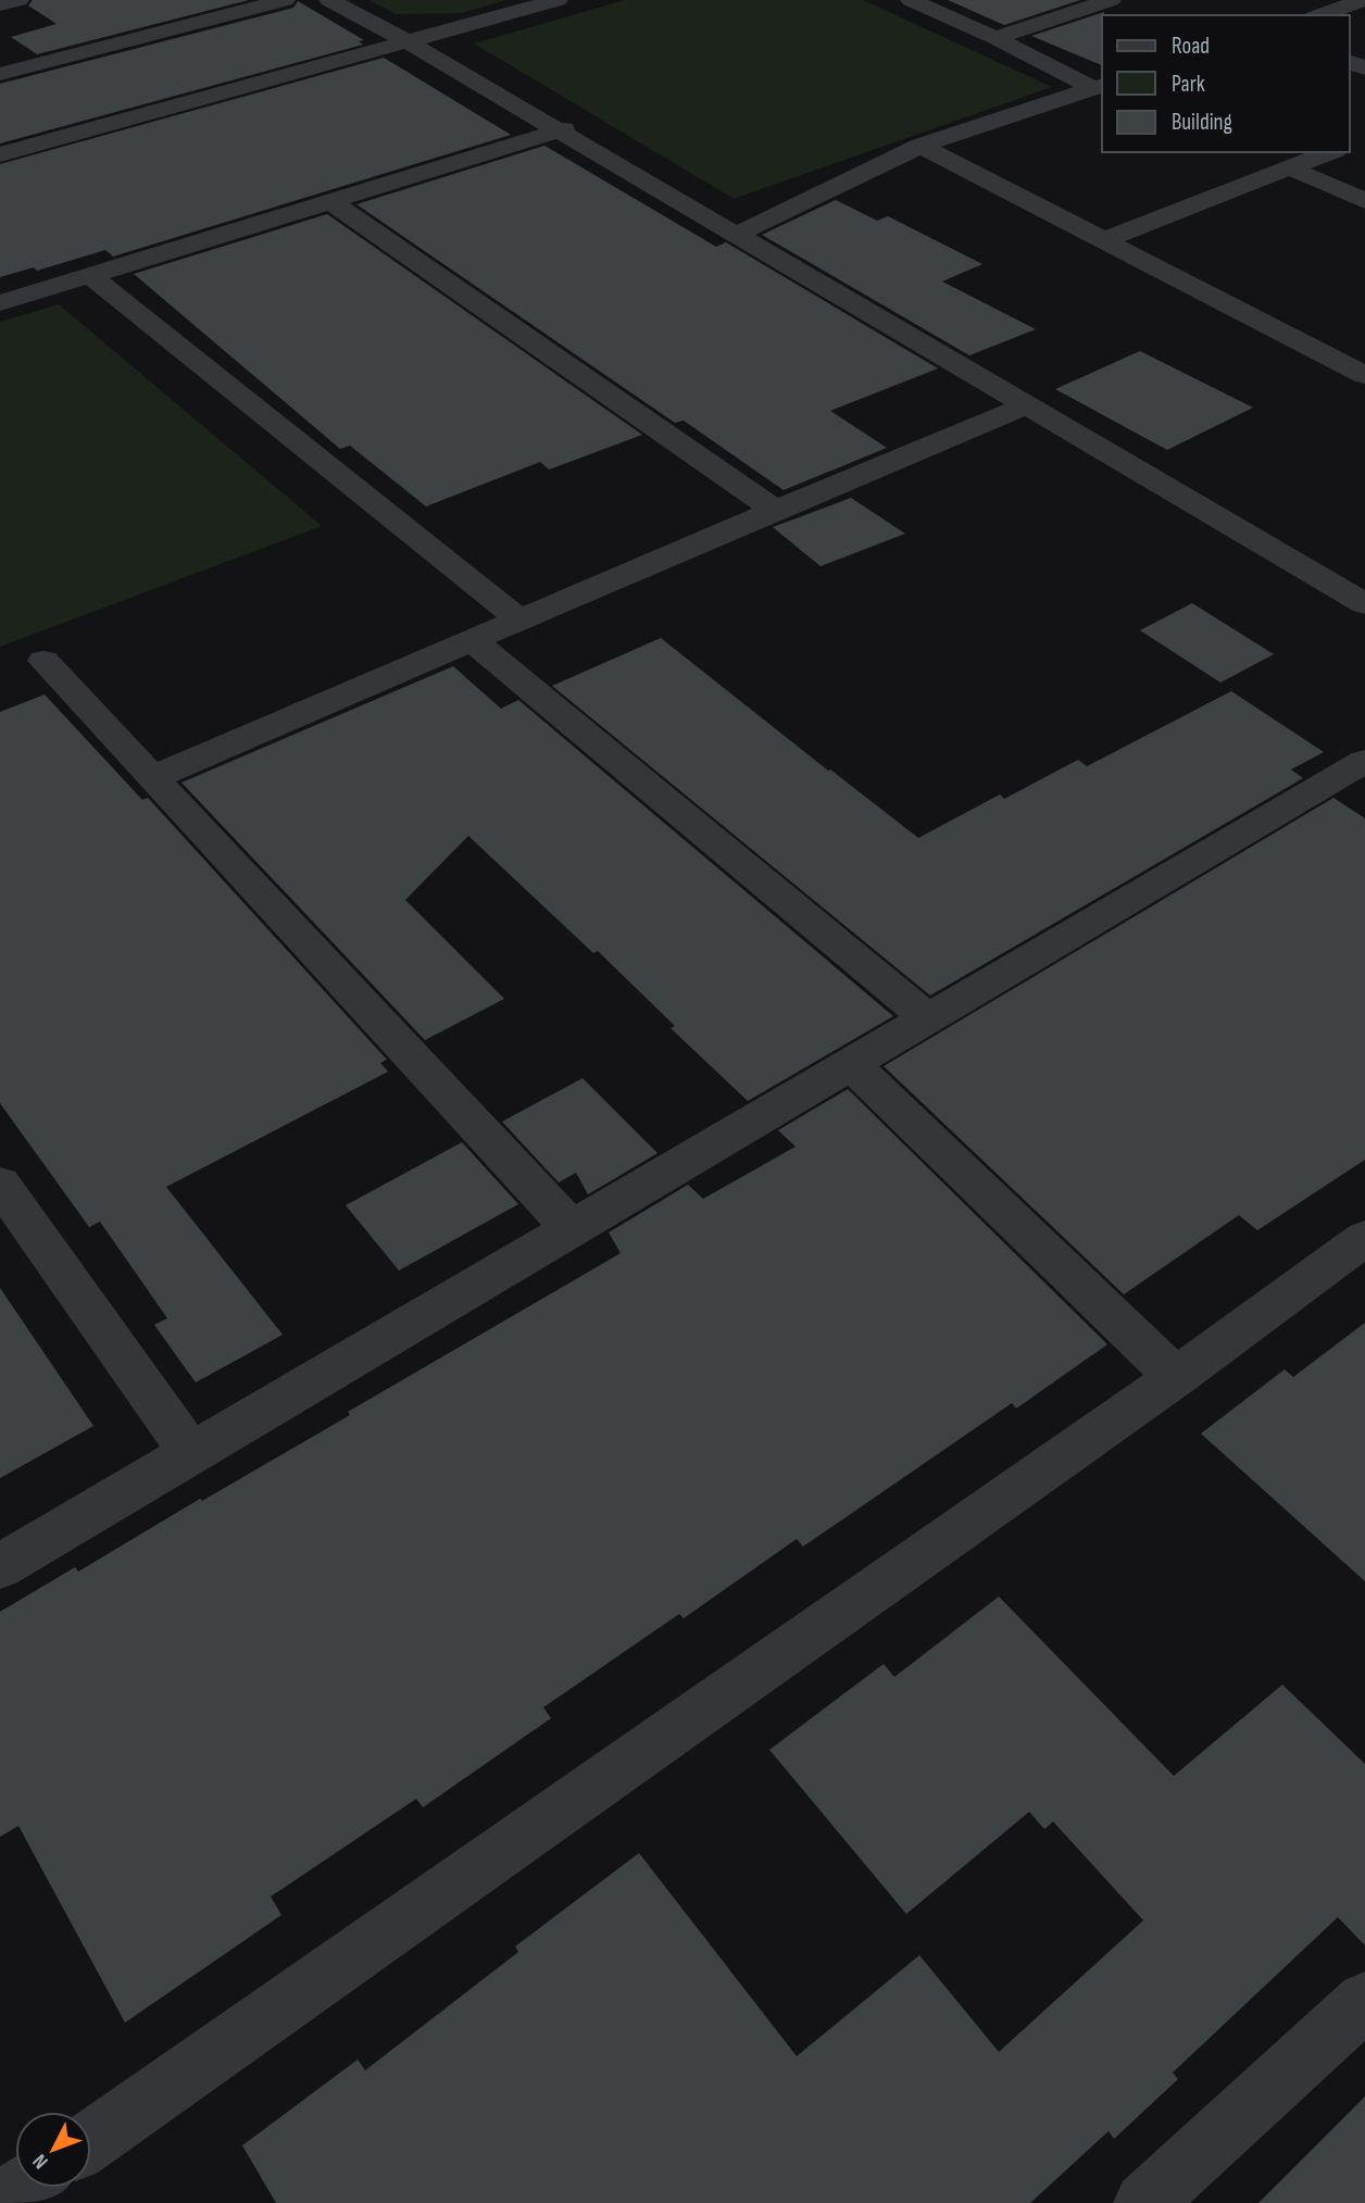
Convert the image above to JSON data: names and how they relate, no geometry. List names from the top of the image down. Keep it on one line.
{"legend":["Road","Park","Building"],"north":"bottom left"}
